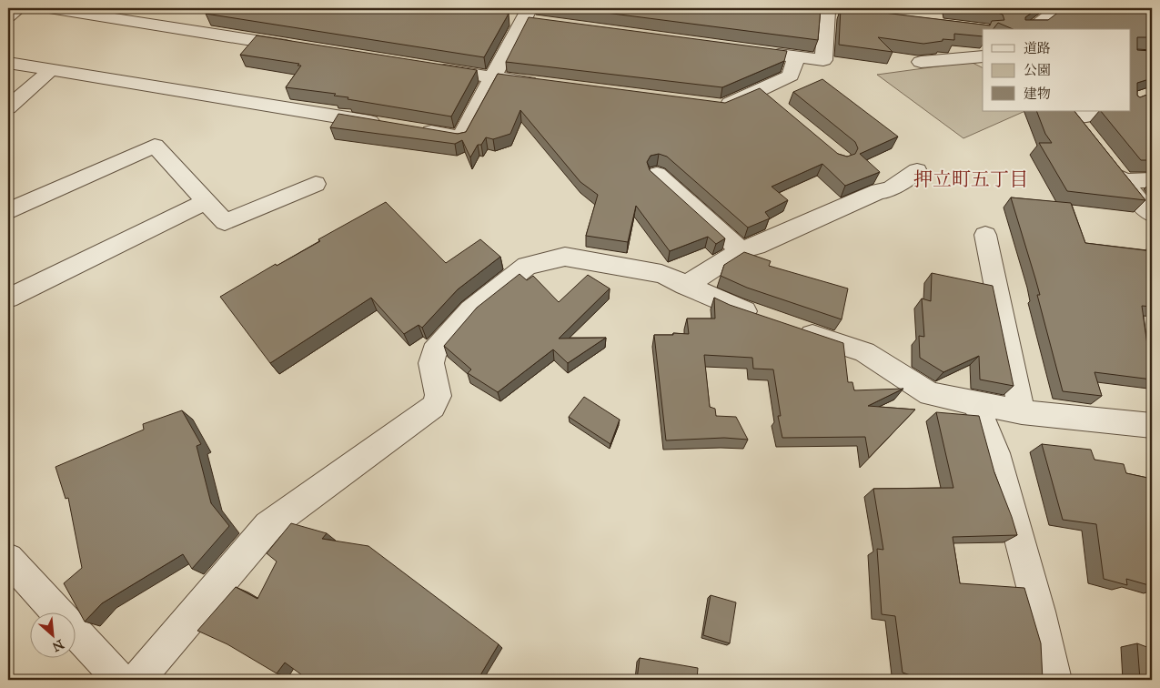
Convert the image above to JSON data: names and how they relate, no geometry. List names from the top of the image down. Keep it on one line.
{"districts":["押立町五丁目"],"legend":["道路","公園","建物"],"north":"bottom right"}
